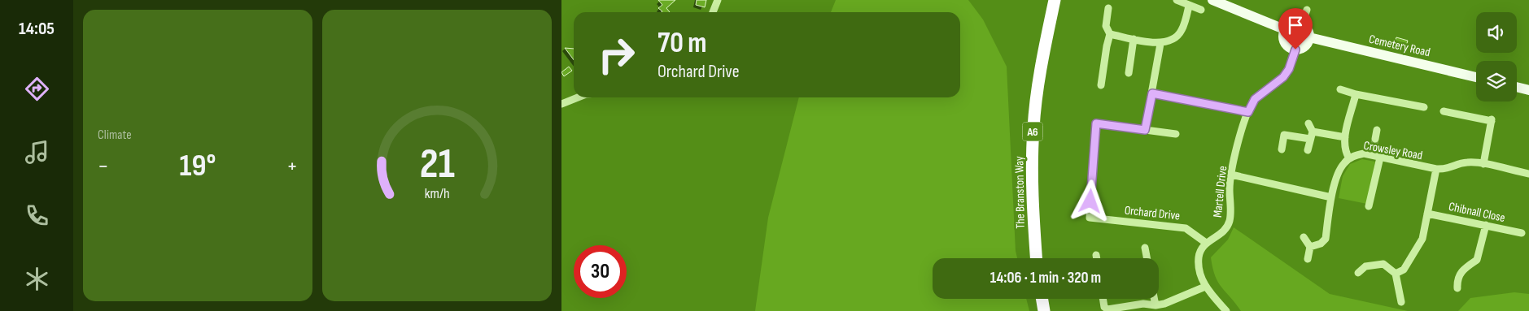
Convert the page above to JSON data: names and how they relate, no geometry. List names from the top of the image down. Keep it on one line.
{"streets":{"highway":["A6","The Branston Way"],"main road":["Cemetery Road"],"street":["Crowsley Road","Martell Drive","Chibnall Close","Orchard Drive"]},"crossings":[["Cemetery Road","Martell Drive"],["Martell Drive","Orchard Drive"]],"page":{"tabs":"14:05","tile":"Climate","turn":["70 m","Orchard Drive"],"heat":["−","19°","+"],"limit":"30","trip":"14:06 · 1 min · 320 m","gauge":["21","km/h"]}}
